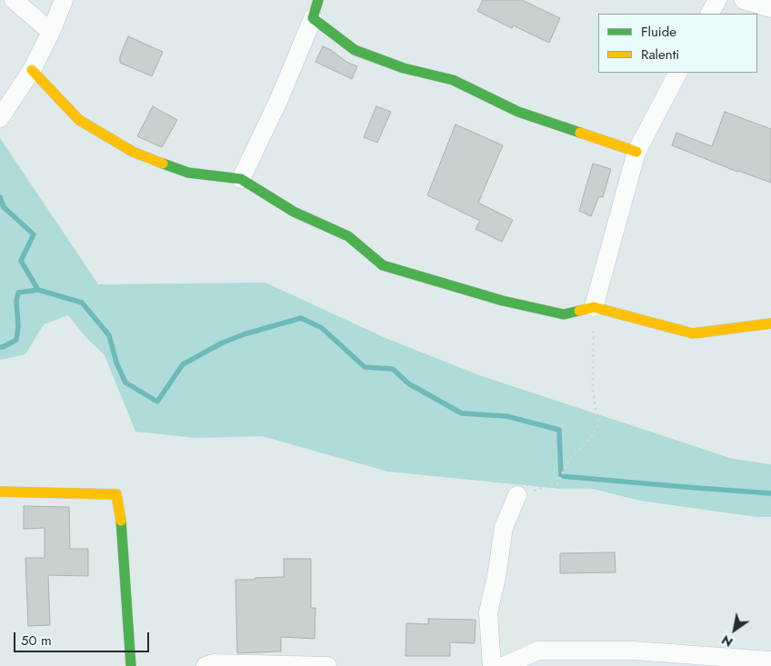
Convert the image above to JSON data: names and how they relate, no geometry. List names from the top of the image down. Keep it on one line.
{"legend":["Fluide","Ralenti"],"scale_bar":"50 m","north":"bottom left"}
